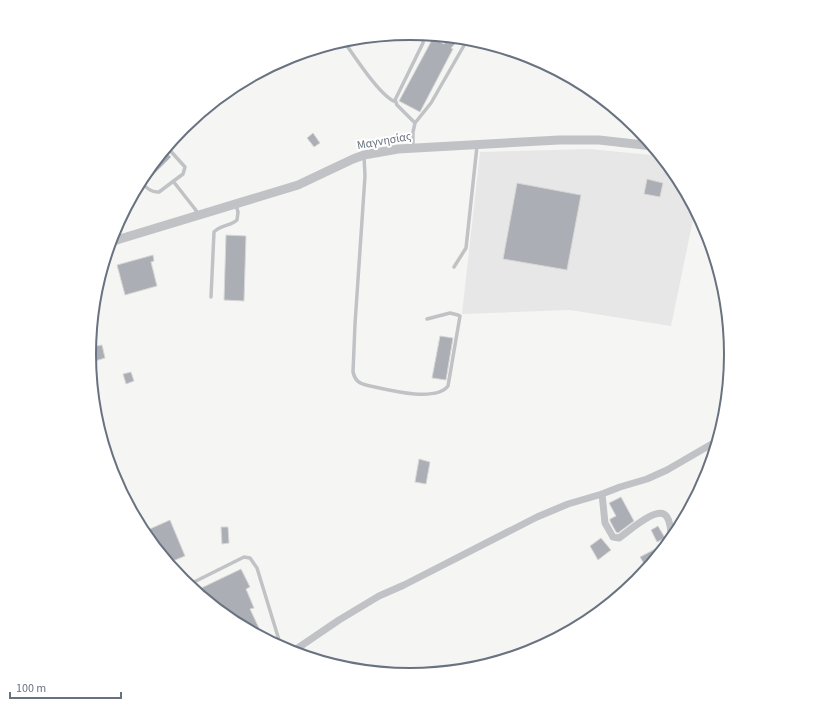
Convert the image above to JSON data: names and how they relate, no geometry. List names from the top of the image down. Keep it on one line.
{"streets":{"street":["Μαγνησίας"]},"scale_bar":"100 m"}
